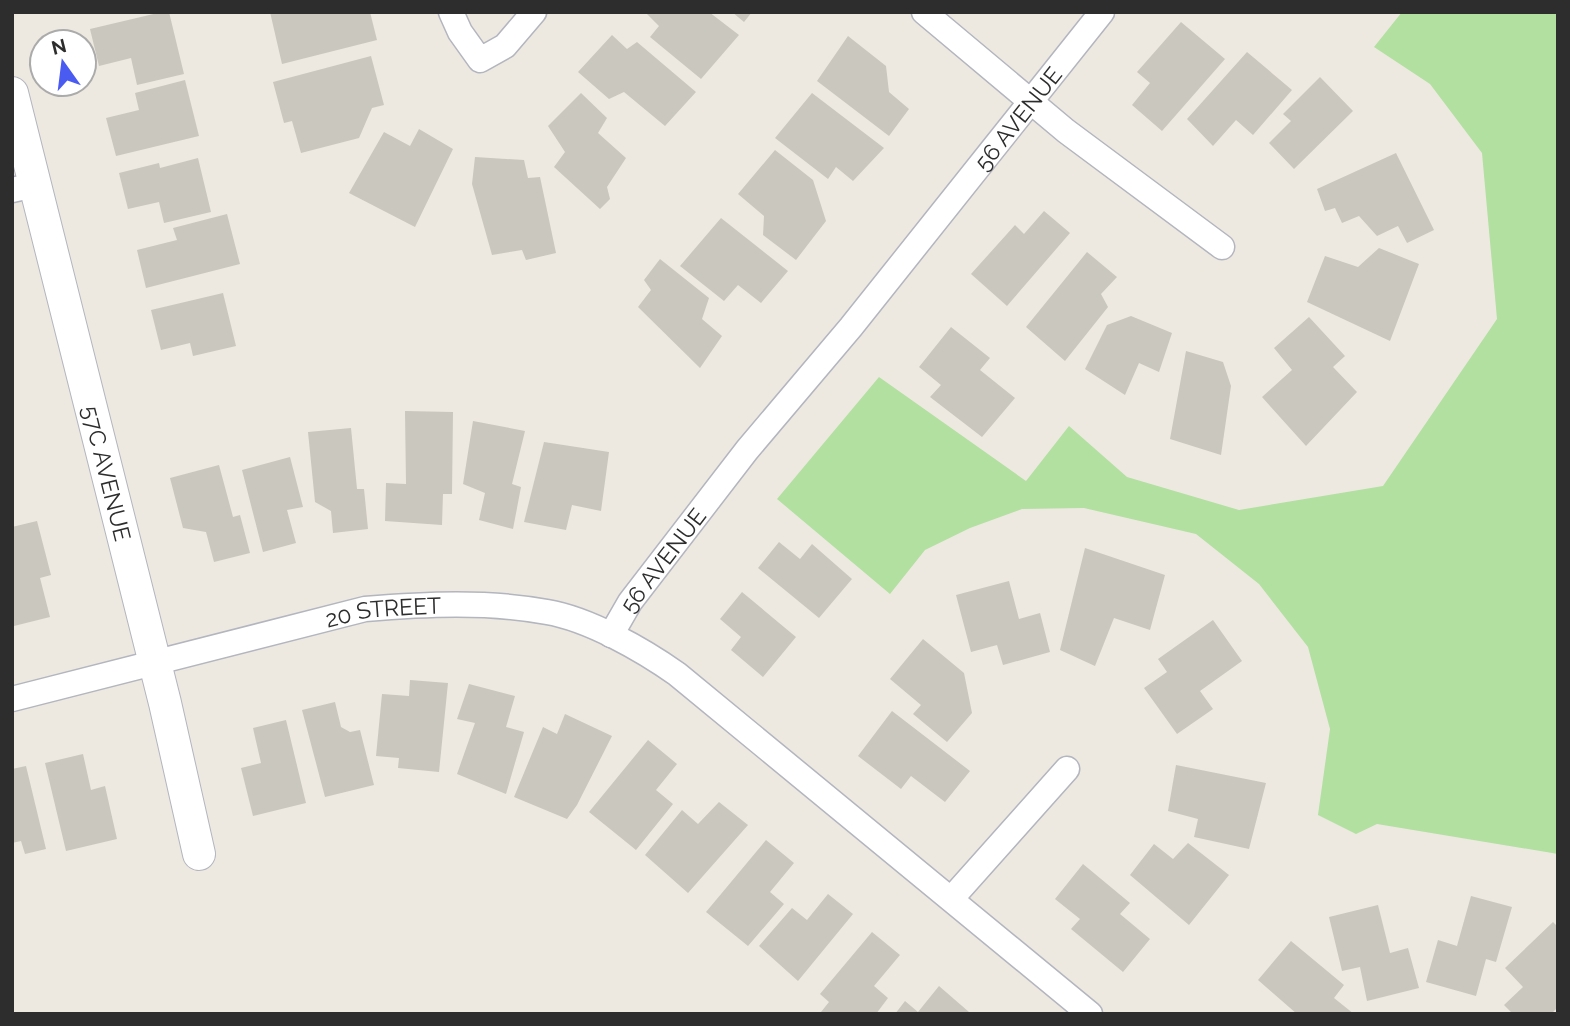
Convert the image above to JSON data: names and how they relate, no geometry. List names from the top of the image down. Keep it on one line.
{"streets":{"street":["56 AVENUE","57C AVENUE","20 STREET"]},"crossings":[["56 AVENUE","20 STREET"],["57C AVENUE","20 STREET"]],"north":"top"}
